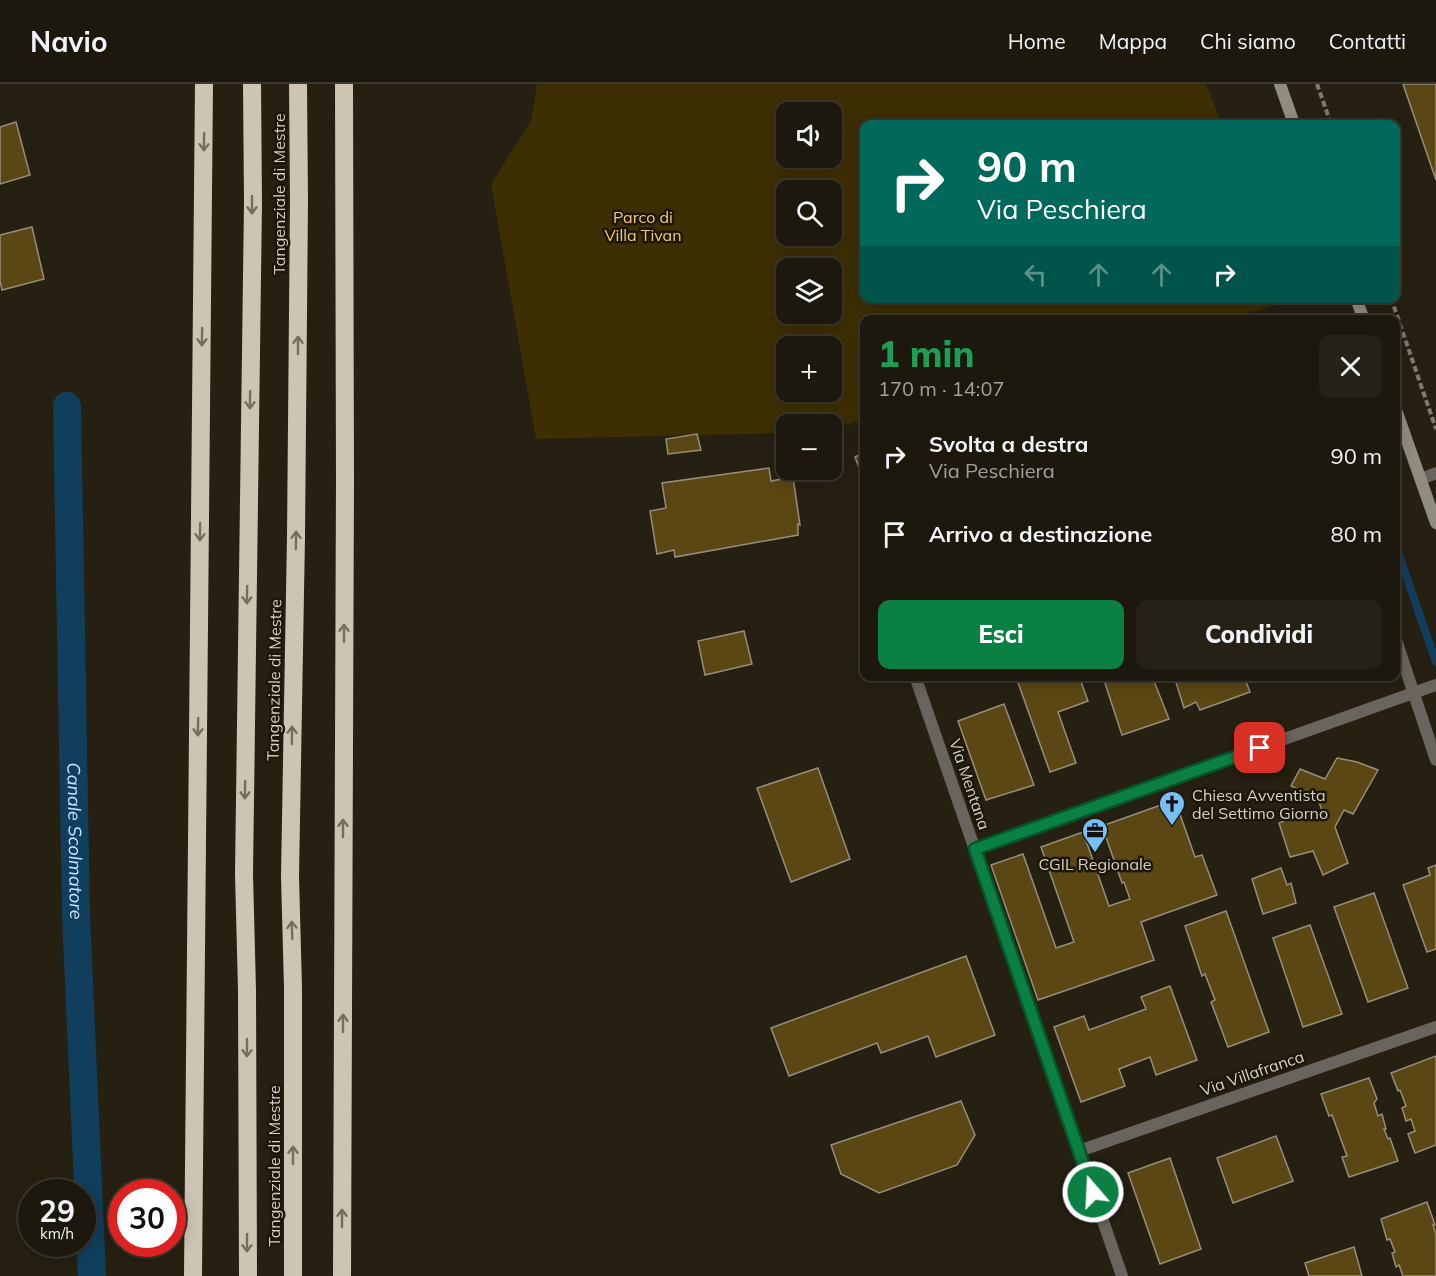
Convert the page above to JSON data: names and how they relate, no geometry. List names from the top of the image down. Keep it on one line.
{"streets":{"highway":["Tangenziale di Mestre"],"street":["Via Mentana","Via Villafranca"]},"crossings":[["Via Mentana","Via Villafranca"]],"water":["Canale Scolmatore"],"parks":["Parco di Villa Tivan"],"places":{"church":["Chiesa Avventista del Settimo Giorno"],"office":["CGIL Regionale"]},"page":{"header":"Navio","nav":["Home","Mappa","Chi siamo","Contatti"],"map_buttons":["+","−"],"turn":["90 m","Via Peschiera"],"heading":["1 min","170 m · 14:07"],"list":[{"name":"Svolta a destra","note":"Via Peschiera","value":"90 m"},{"name":"Arrivo a destinazione","value":"80 m"}],"buttons":["Esci","Condividi"],"speed":"29 km/h","limit":"30"}}
